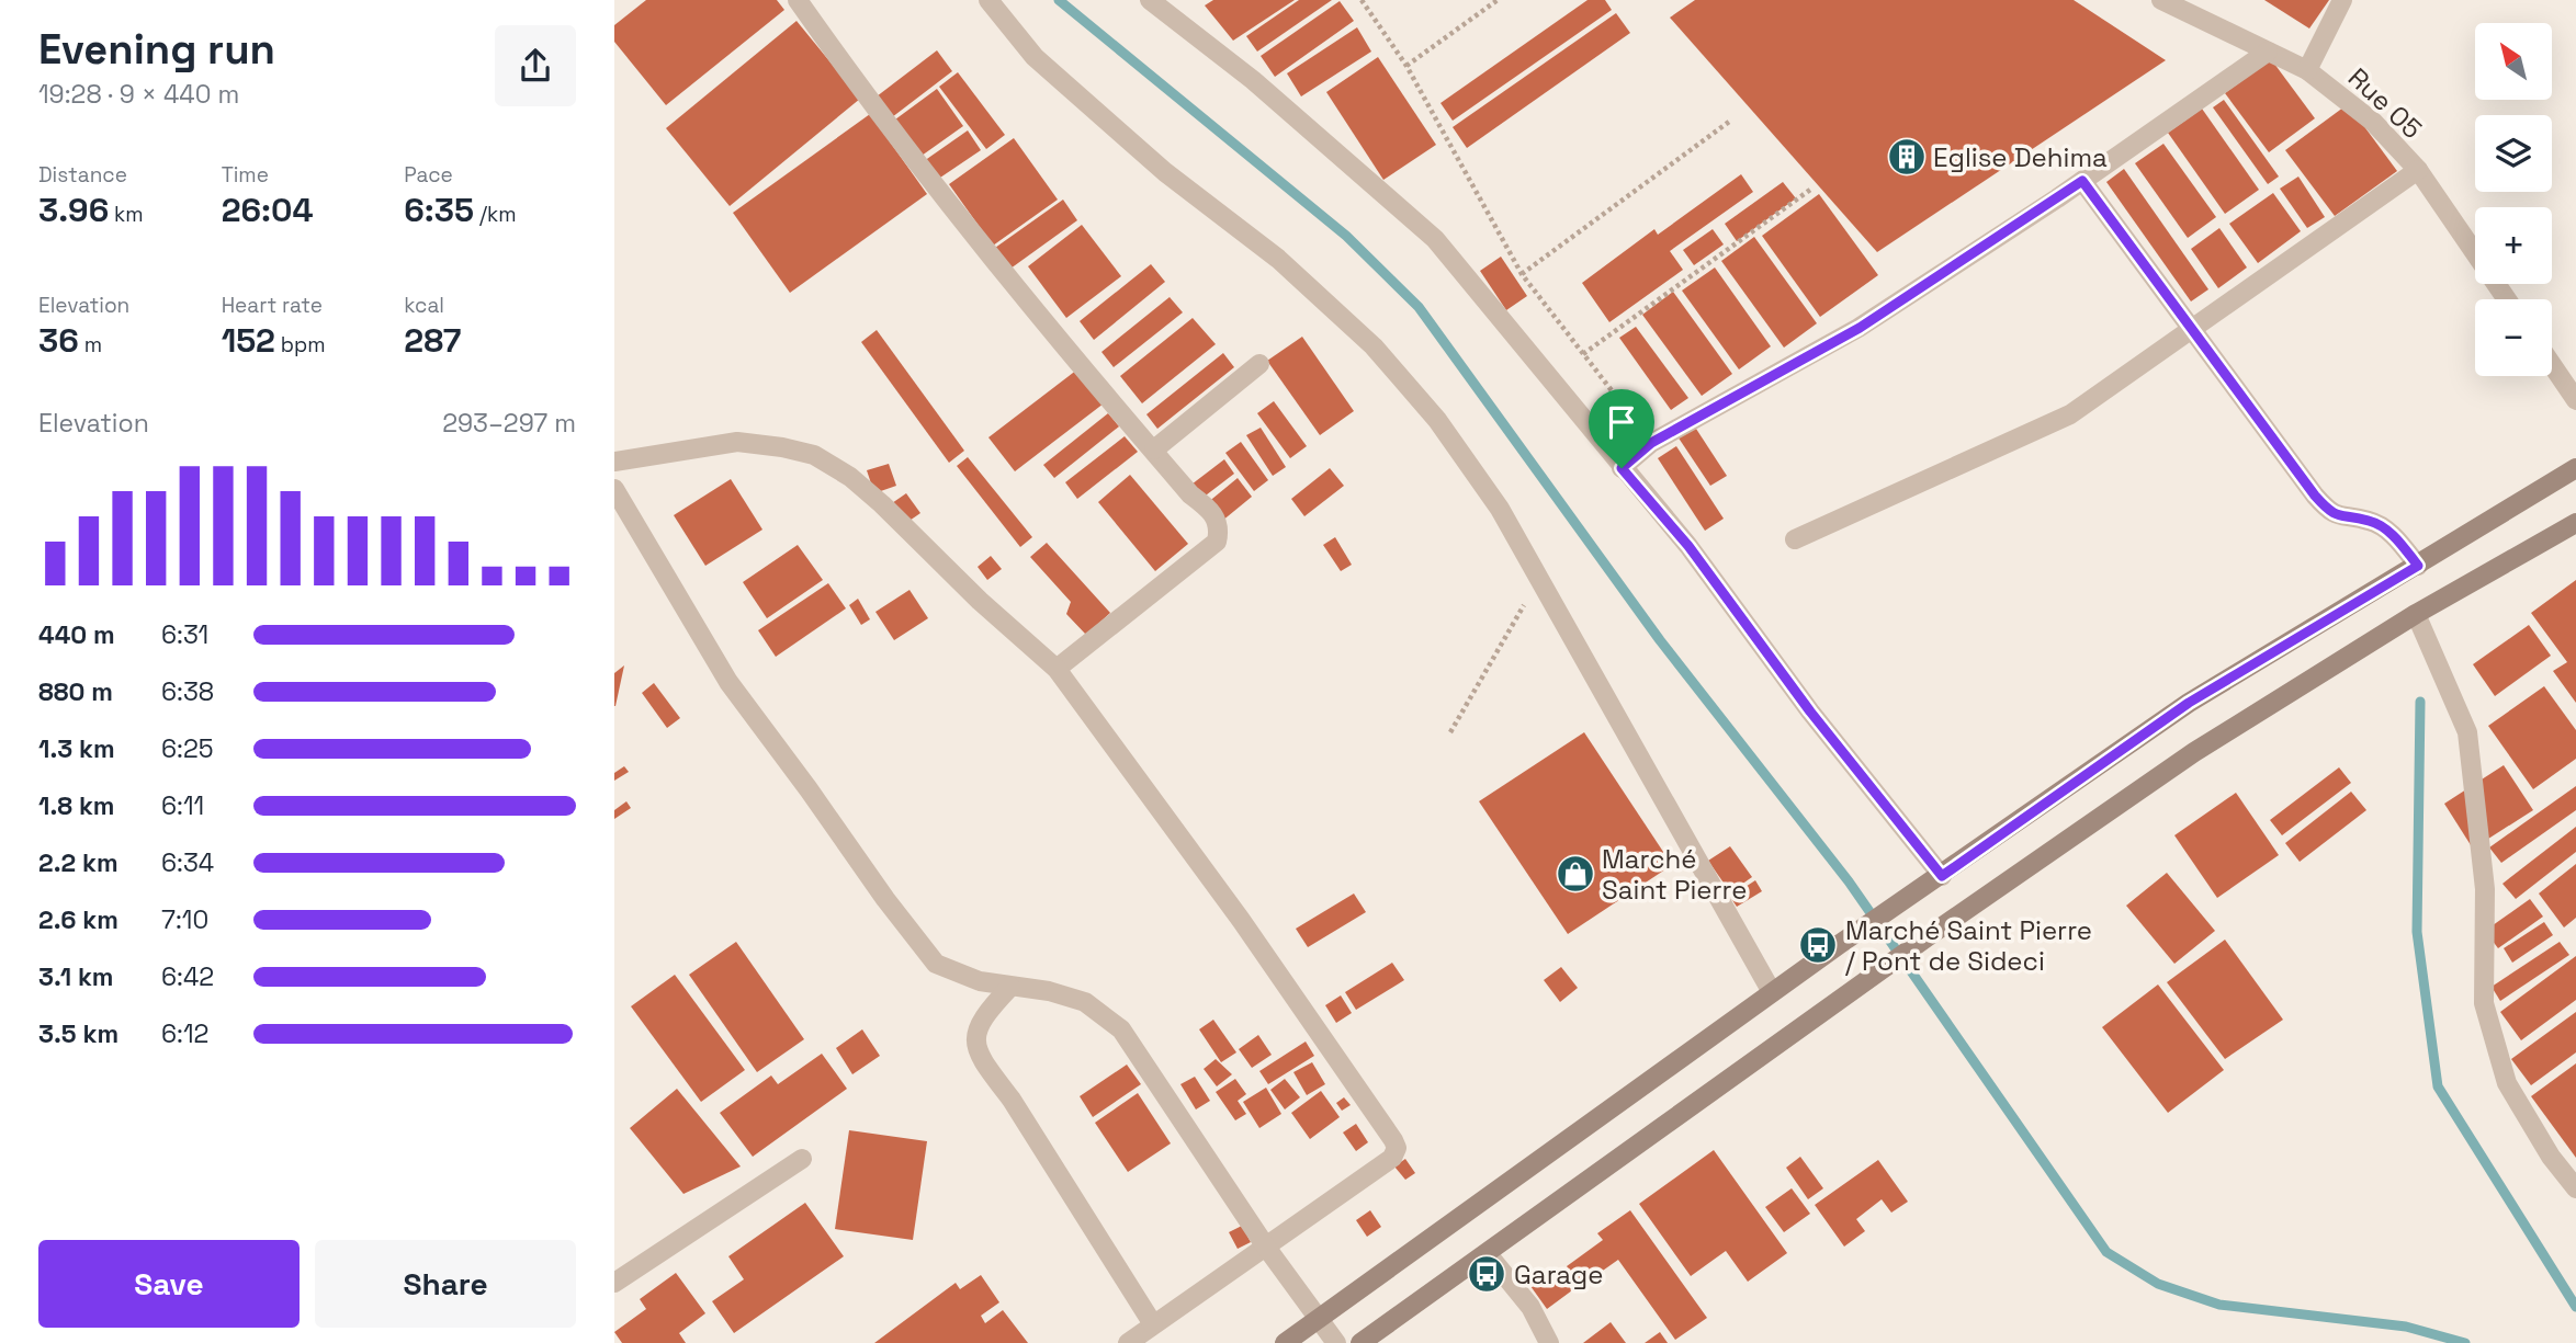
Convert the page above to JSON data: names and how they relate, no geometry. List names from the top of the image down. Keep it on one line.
{"streets":{"street":["Rue O5"]},"places":{"building":["Eglise Dehima"],"shop":["Marché Saint Pierre"],"bus stop":["Marché Saint Pierre / Pont de Sideci","Garage"]},"north":"top left","page":{"heading":["Evening run","19:28 · 9 × 440 m"],"map_buttons":["+","−"],"stats":[["Distance","3.96 km"],["Time","26:04"],["Pace","6:35 /km"],["Elevation","36 m"],["Heart rate","152 bpm"],["kcal","287"]],"chart":["Elevation","293–297 m"],"list":[{"name":"440 m","note":"6:31"},{"name":"880 m","note":"6:38"},{"name":"1.3 km","note":"6:25"},{"name":"1.8 km","note":"6:11"},{"name":"2.2 km","note":"6:34"},{"name":"2.6 km","note":"7:10"},{"name":"3.1 km","note":"6:42"},{"name":"3.5 km","note":"6:12"}],"buttons":["Save","Share"]}}
